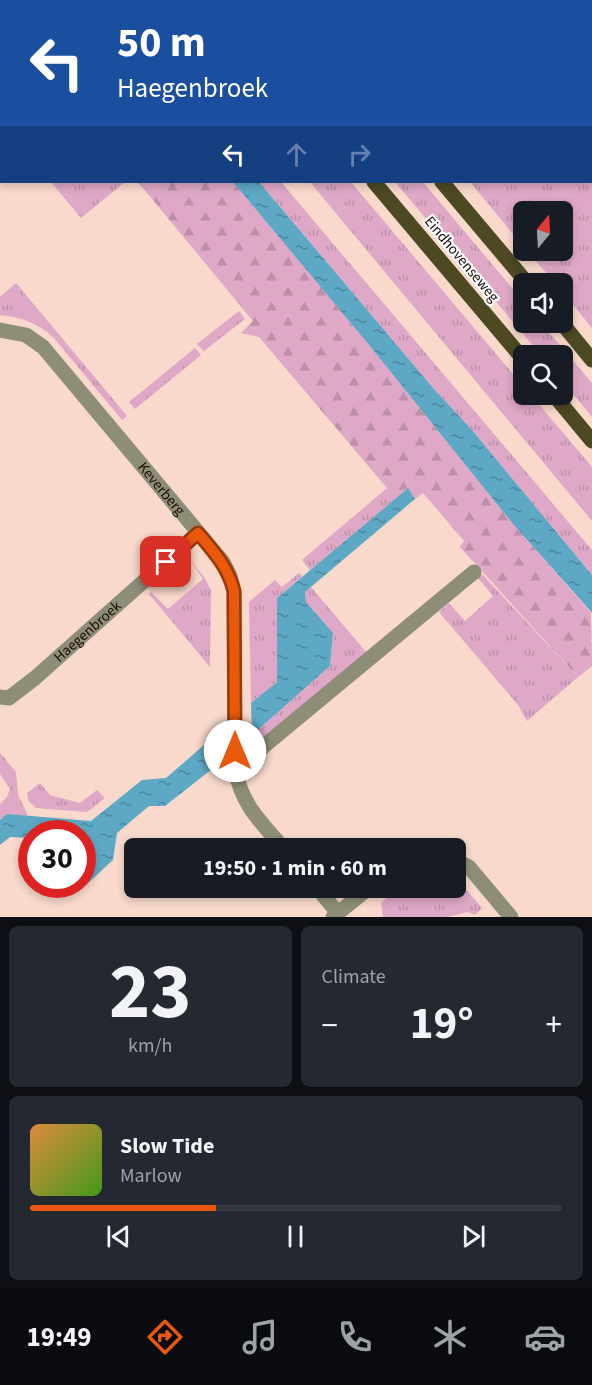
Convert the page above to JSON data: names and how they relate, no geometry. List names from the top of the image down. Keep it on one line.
{"streets":{"main road":["Eindhovenseweg"],"street":["Keverberg","Haegenbroek"]},"crossings":[["Keverberg","Haegenbroek"]],"north":"top","page":{"turn":["50 m","Haegenbroek"],"limit":"30","trip":"19:50 · 1 min · 60 m","tile":[["23","km/h"],"Climate"],"heat":["−","19°","+"],"song":["Slow Tide","Marlow"],"tabs":"19:49"}}
